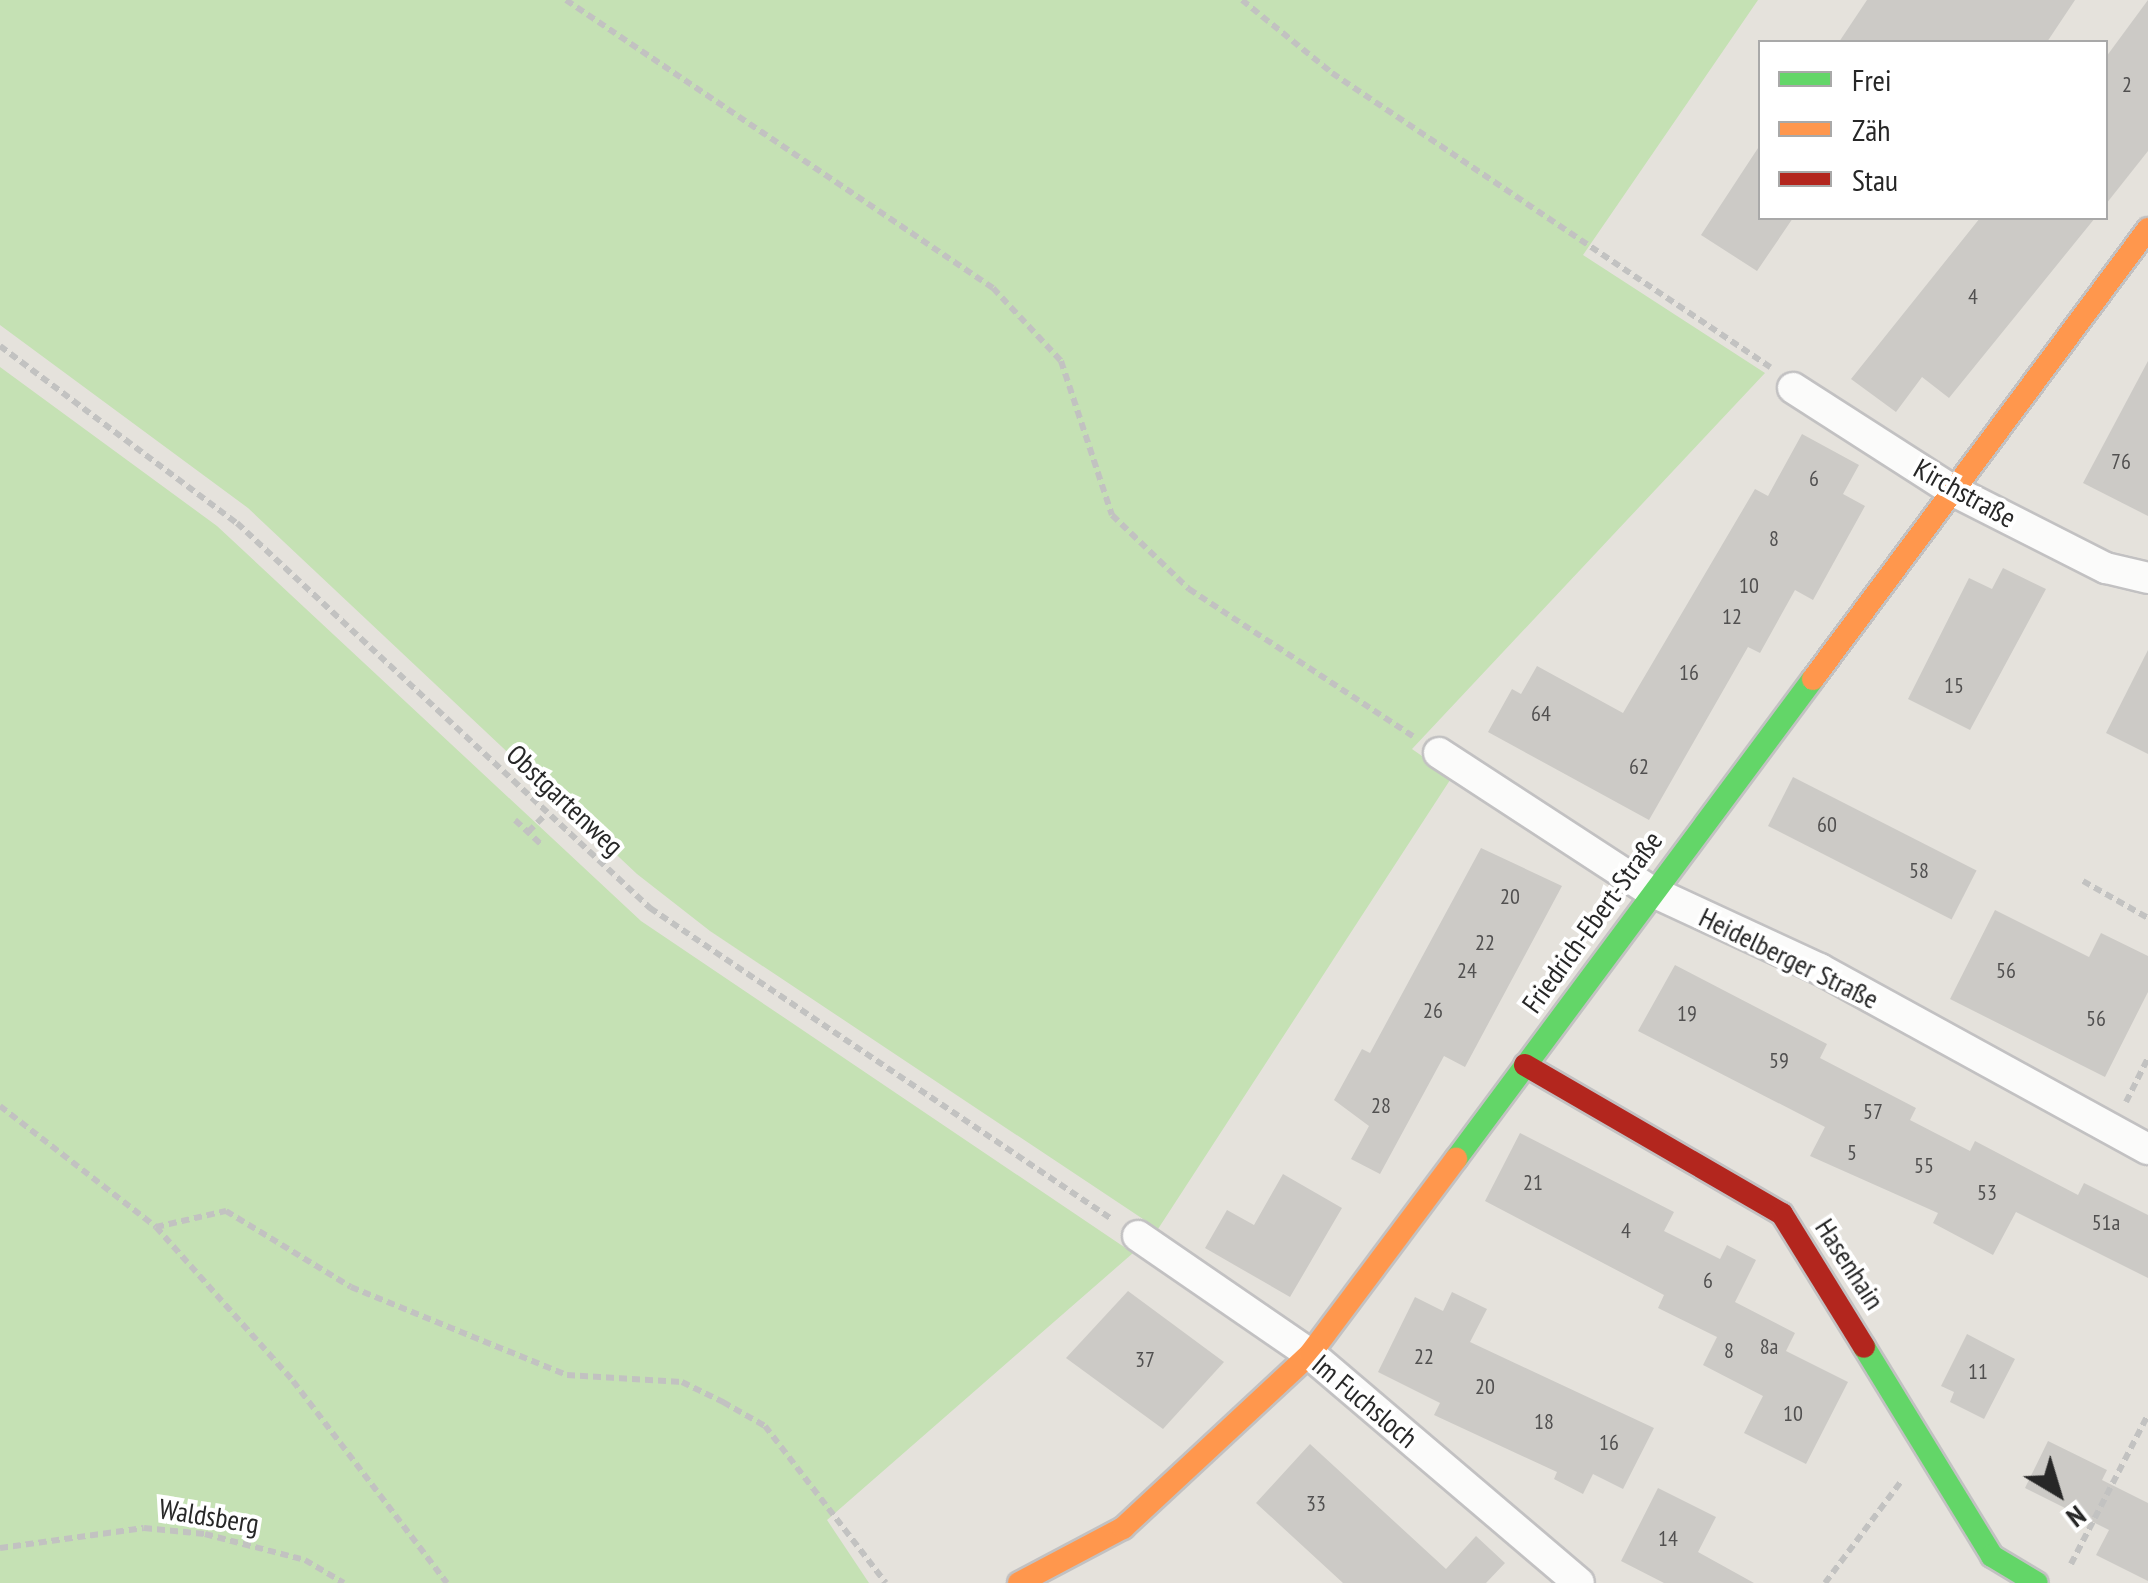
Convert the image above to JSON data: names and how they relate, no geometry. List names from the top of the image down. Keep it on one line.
{"streets":{"street":["Kirchstraße","Friedrich-Ebert-Straße","Heidelberger Straße","Hasenhain","Im Fuchsloch"],"path":["Obstgartenweg","Waldsberg"]},"crossings":[["Kirchstraße","Friedrich-Ebert-Straße"],["Obstgartenweg","Im Fuchsloch"],["Friedrich-Ebert-Straße","Heidelberger Straße"],["Friedrich-Ebert-Straße","Hasenhain"],["Friedrich-Ebert-Straße","Im Fuchsloch"]],"house_numbers":["2","4","76","6","8","10","12","16","15","64","62","60","58","20","22","24","56","26","19","56","59","28","57","5","55","21","53","51a","4","6","8a","8","22","37","11","20","10","18","16","33","14"],"legend":["Frei","Zäh","Stau"],"north":"bottom right"}
